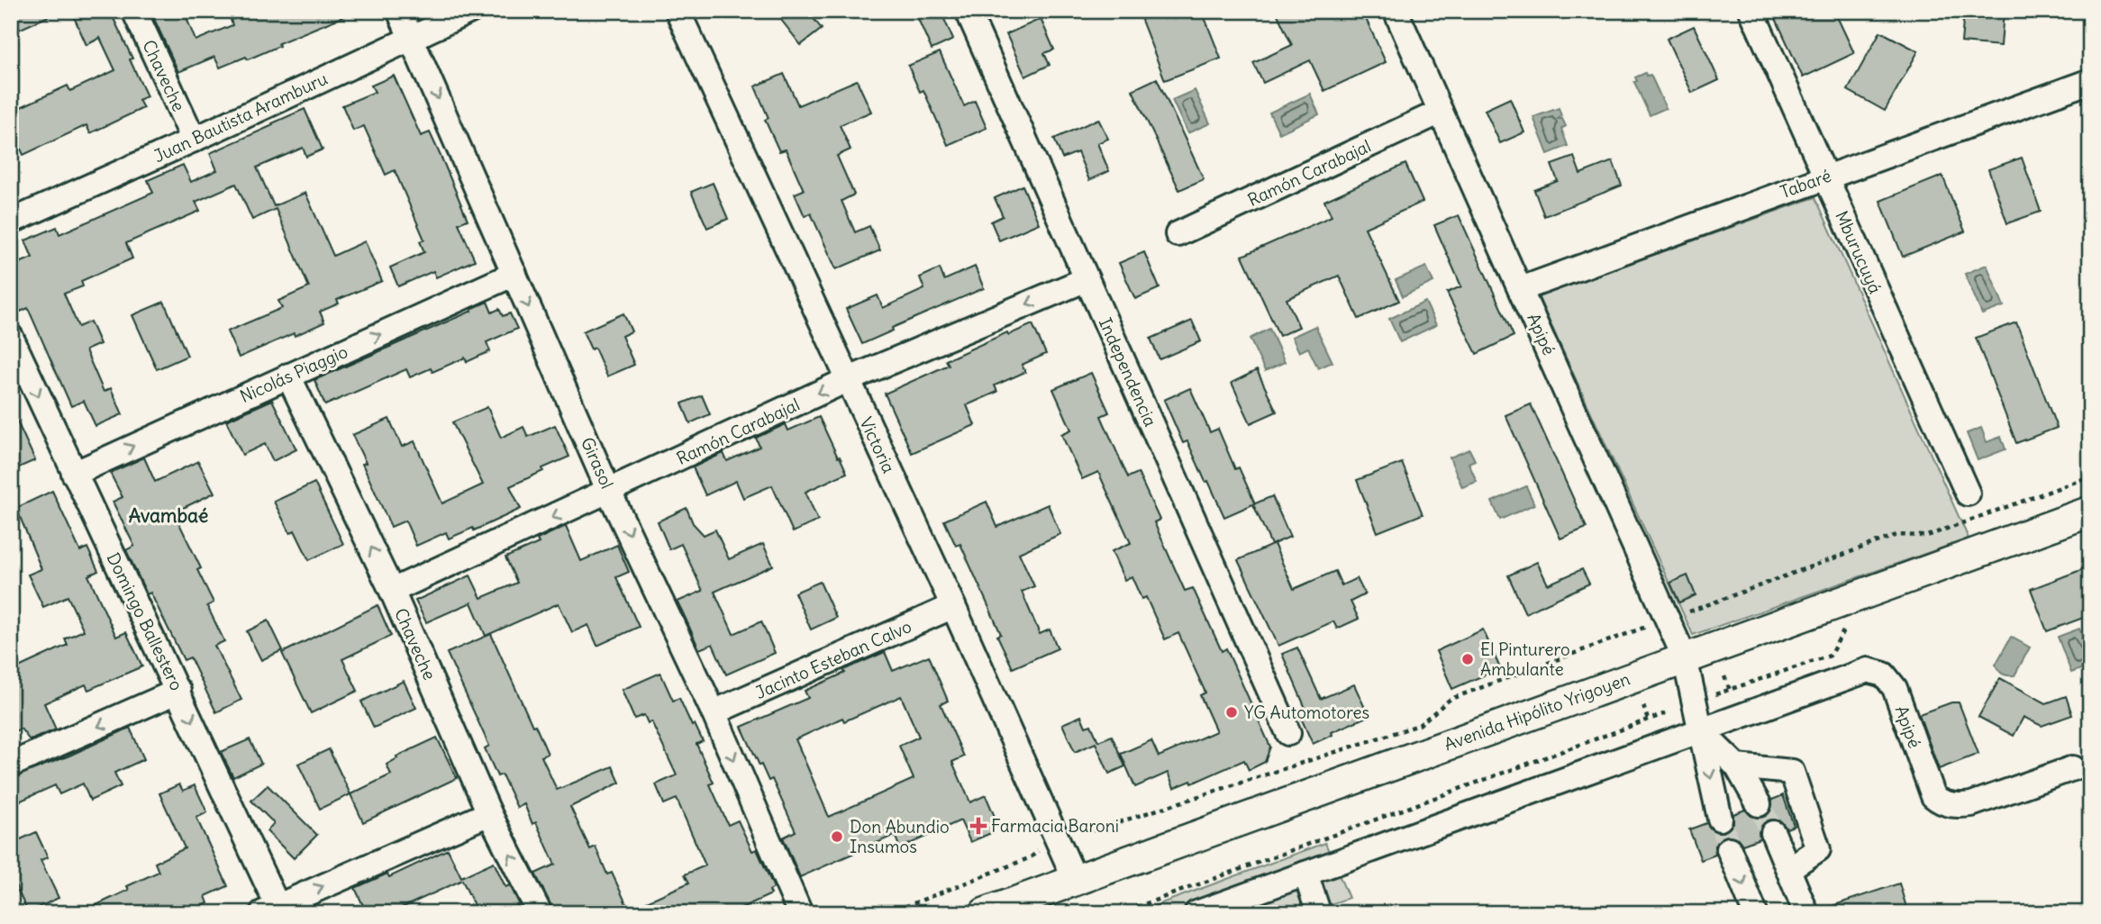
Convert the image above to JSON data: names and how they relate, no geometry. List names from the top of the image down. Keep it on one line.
{"streets":{"main road":["Avenida Hipólito Yrigoyen"],"street":["Chaveche","Juan Bautista Aramburu","Ramón Carabajal","Tabaré","Mburucuyá","Apipé","Independencia","Nicolás Piaggio","Victoria","Girasol","Domingo Ballestero","Jacinto Esteban Calvo"]},"crossings":[["Chaveche","Juan Bautista Aramburu"],["Chaveche","Ramón Carabajal"],["Chaveche","Nicolás Piaggio"],["Juan Bautista Aramburu","Girasol"],["Ramón Carabajal","Apipé"],["Ramón Carabajal","Independencia"],["Ramón Carabajal","Victoria"],["Ramón Carabajal","Girasol"],["Tabaré","Mburucuyá"],["Tabaré","Apipé"],["Apipé","Avenida Hipólito Yrigoyen"],["Nicolás Piaggio","Girasol"],["Nicolás Piaggio","Domingo Ballestero"],["Victoria","Jacinto Esteban Calvo"],["Victoria","Avenida Hipólito Yrigoyen"],["Girasol","Jacinto Esteban Calvo"]],"one_way":["Chaveche","Ramón Carabajal","Nicolás Piaggio","Girasol","Domingo Ballestero"],"districts":["Avambaé"],"places":{"other":["El Pinturero Ambulante","YG Automotores","Don Abundio Insumos"],"health":["Farmacia Baroni"]}}
